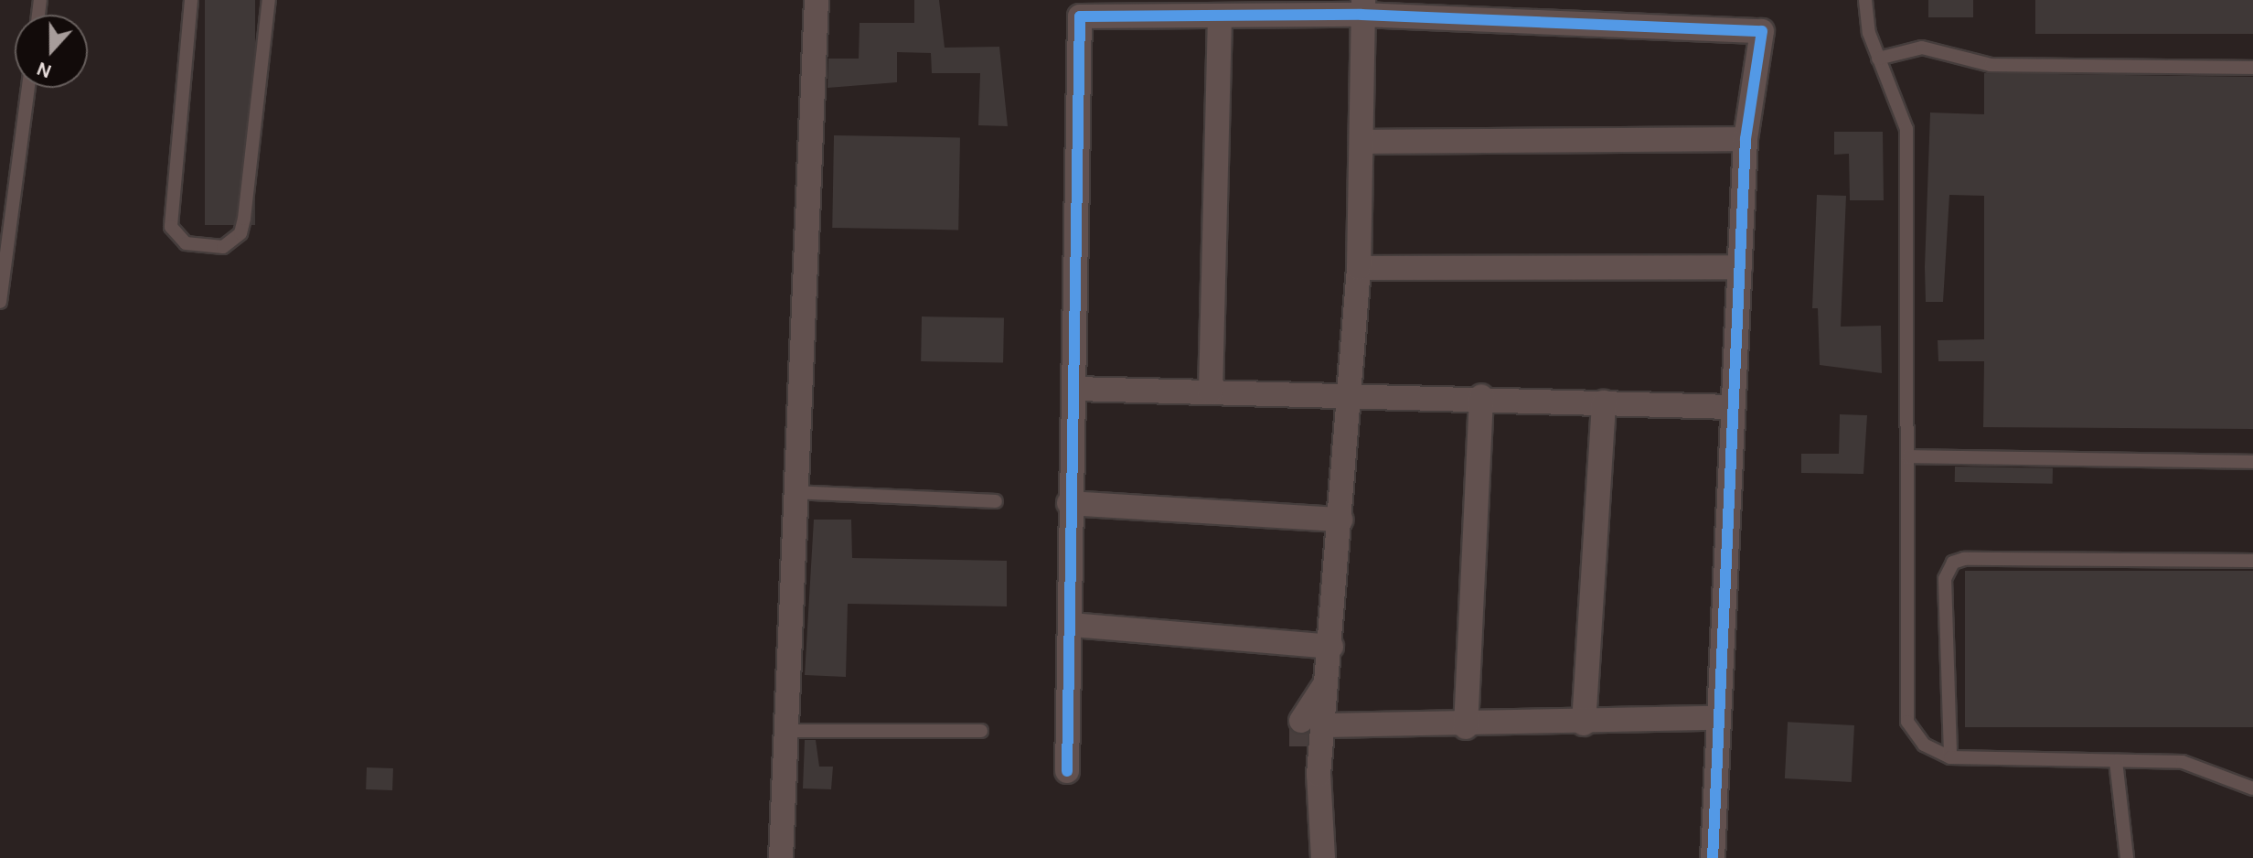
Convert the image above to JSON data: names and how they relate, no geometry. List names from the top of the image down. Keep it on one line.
{"north":"bottom"}
